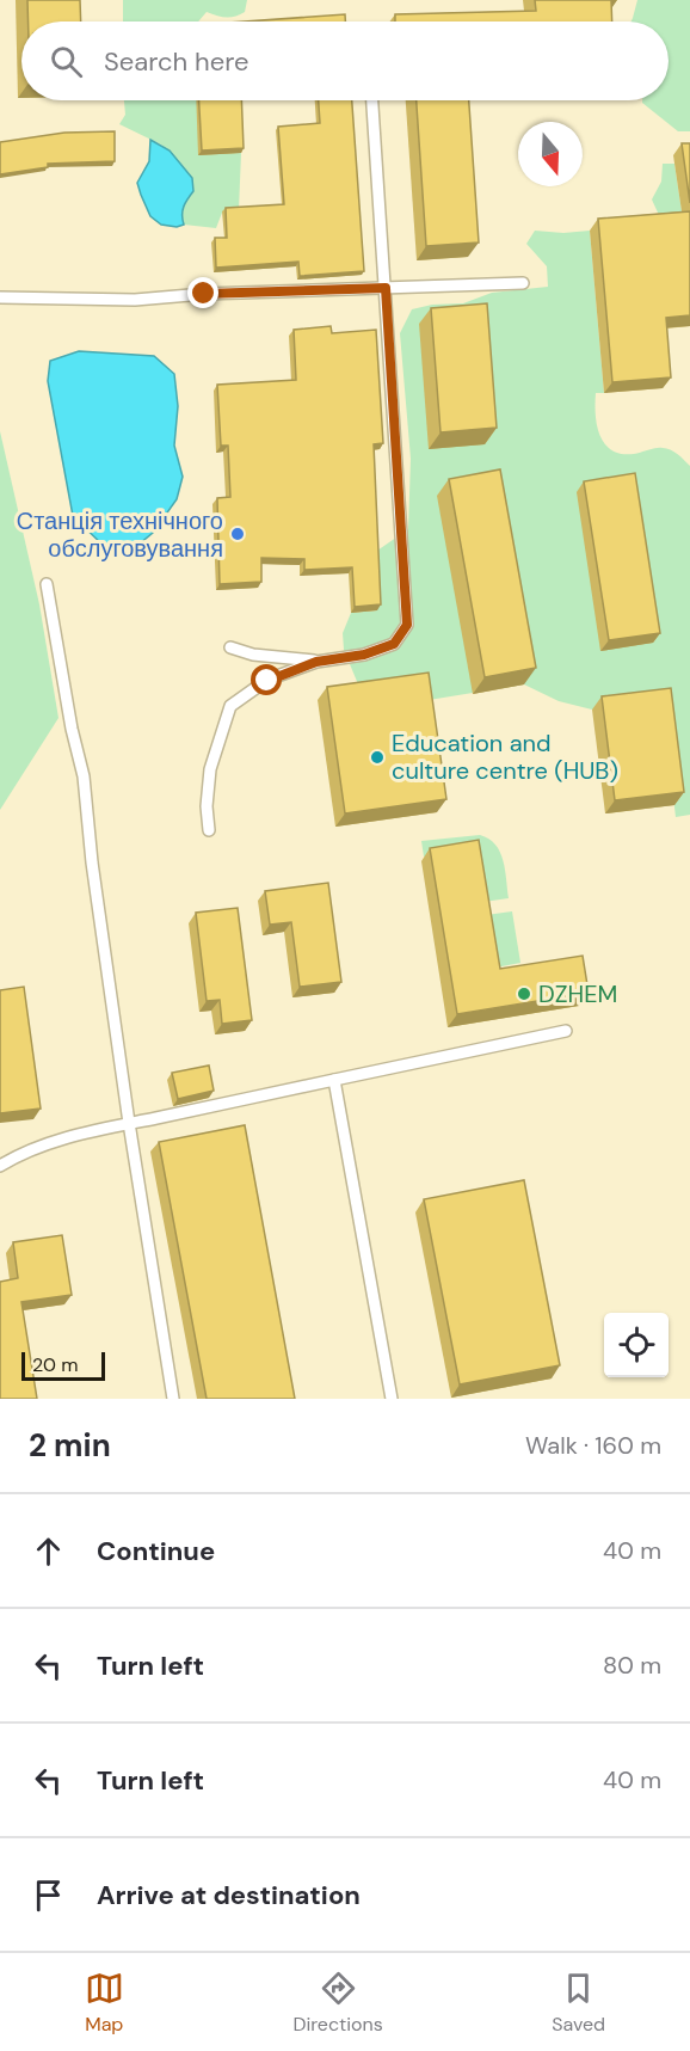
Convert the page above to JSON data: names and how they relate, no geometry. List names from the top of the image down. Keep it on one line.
{"places":["Cтанція технічного обслуговування","Education and culture centre (HUB)","DZHEM"],"scale_bar":"20 m","north":"bottom","page":{"search":"Search here","scale":"20 m","heading":["2 min","Walk · 160 m"],"list":[["Continue","40 m"],["Turn left","80 m"],["Turn left","40 m"],"Arrive at destination"],"nav":["Map","Directions","Saved"]}}
